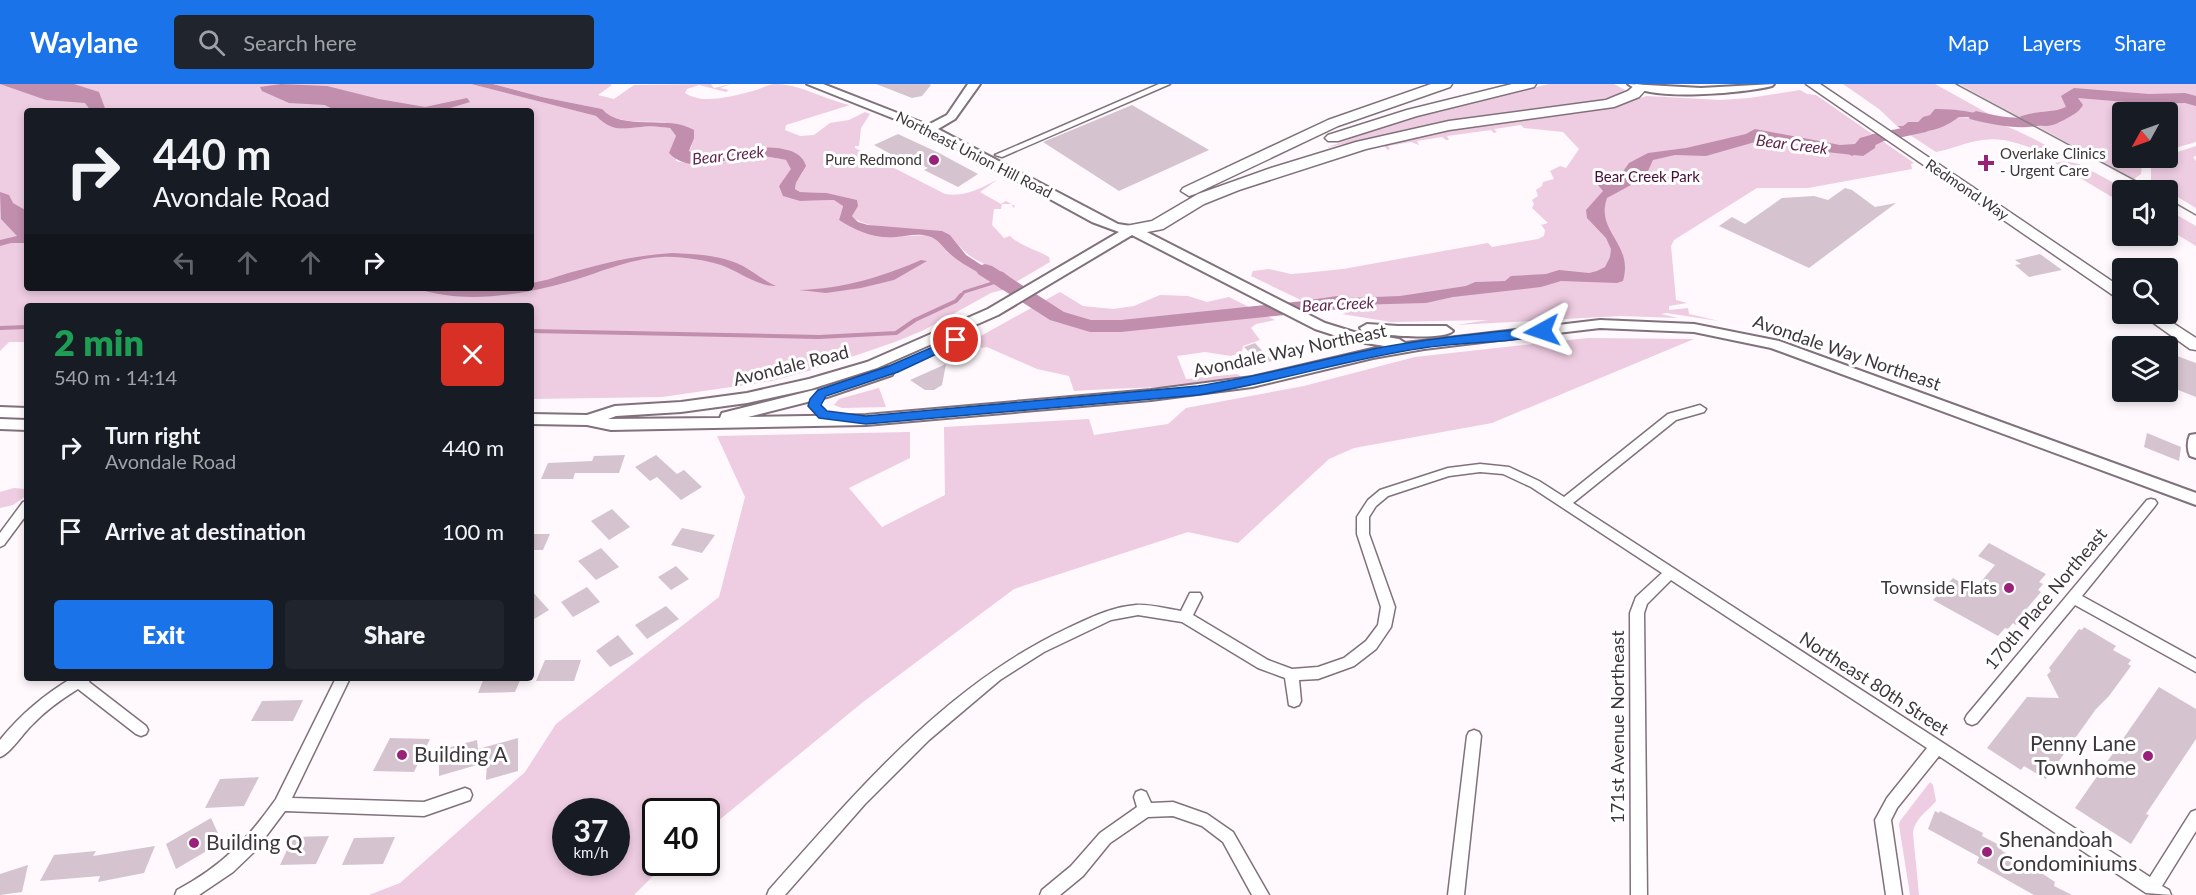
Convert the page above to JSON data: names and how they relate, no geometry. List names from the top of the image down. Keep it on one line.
{"streets":{"main road":["Redmond Way"],"street":["Northeast Union Hill Road","Avondale Way Northeast","Avondale Road","170th Place Northeast","Northeast 80th Street","171st Avenue Northeast"]},"crossings":[["Northeast Union Hill Road","Avondale Way Northeast"],["Northeast Union Hill Road","Avondale Road"],["Avondale Way Northeast","Avondale Road"],["Northeast 80th Street","171st Avenue Northeast"]],"water":["Bear Creek"],"parks":["Bear Creek Park"],"places":{"other":["Pure Redmond","Townside Flats","Building A","Penny Lane Townhome","Building Q","Shenandoah Condominiums"],"health":["Overlake Clinics - Urgent Care"]},"north":"bottom left","page":{"header":"Waylane","search":"Search here","nav":["Map","Layers","Share"],"turn":["440 m","Avondale Road"],"heading":["2 min","540 m · 14:14"],"list":[{"name":"Turn right","note":"Avondale Road","value":"440 m"},{"name":"Arrive at destination","value":"100 m"}],"buttons":["Exit","Share"],"speed":"37 km/h","limit":"40"}}
